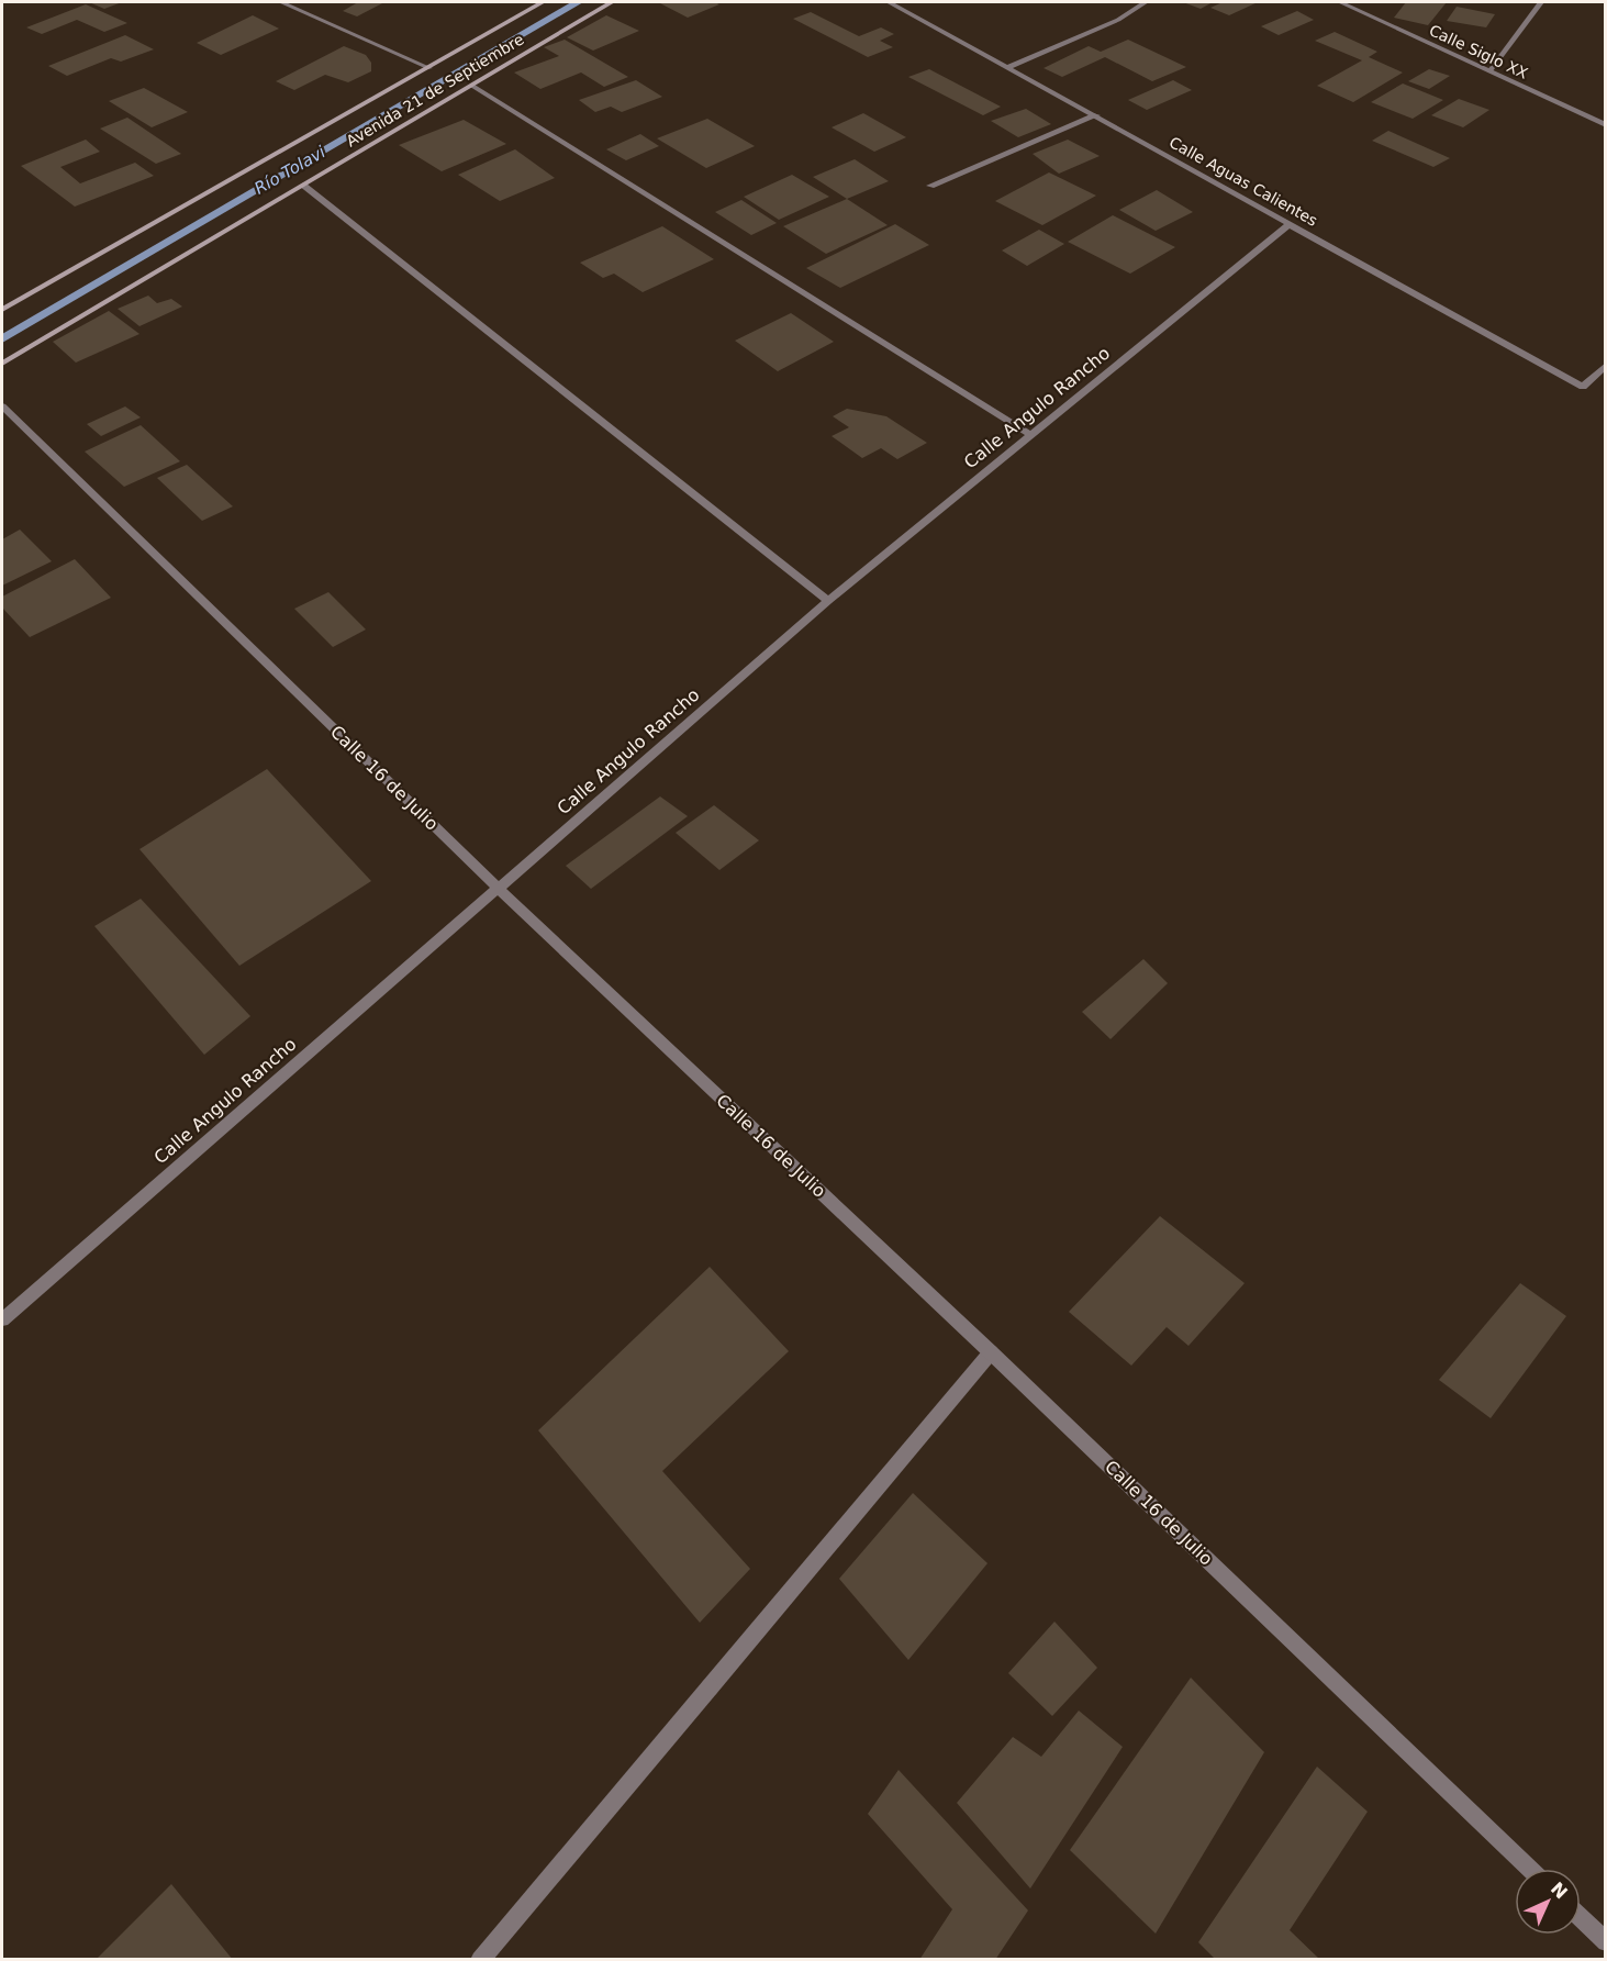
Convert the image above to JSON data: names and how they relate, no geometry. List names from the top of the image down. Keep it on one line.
{"streets":{"street":["Calle Siglo XX","Avenida 21 de Septiembre","Calle Aguas Calientes","Calle Angulo Rancho","Calle 16 de Julio"]},"crossings":[["Calle Aguas Calientes","Calle Angulo Rancho"],["Calle Angulo Rancho","Calle 16 de Julio"]],"water":["Río Tolavi"],"north":"top right"}
